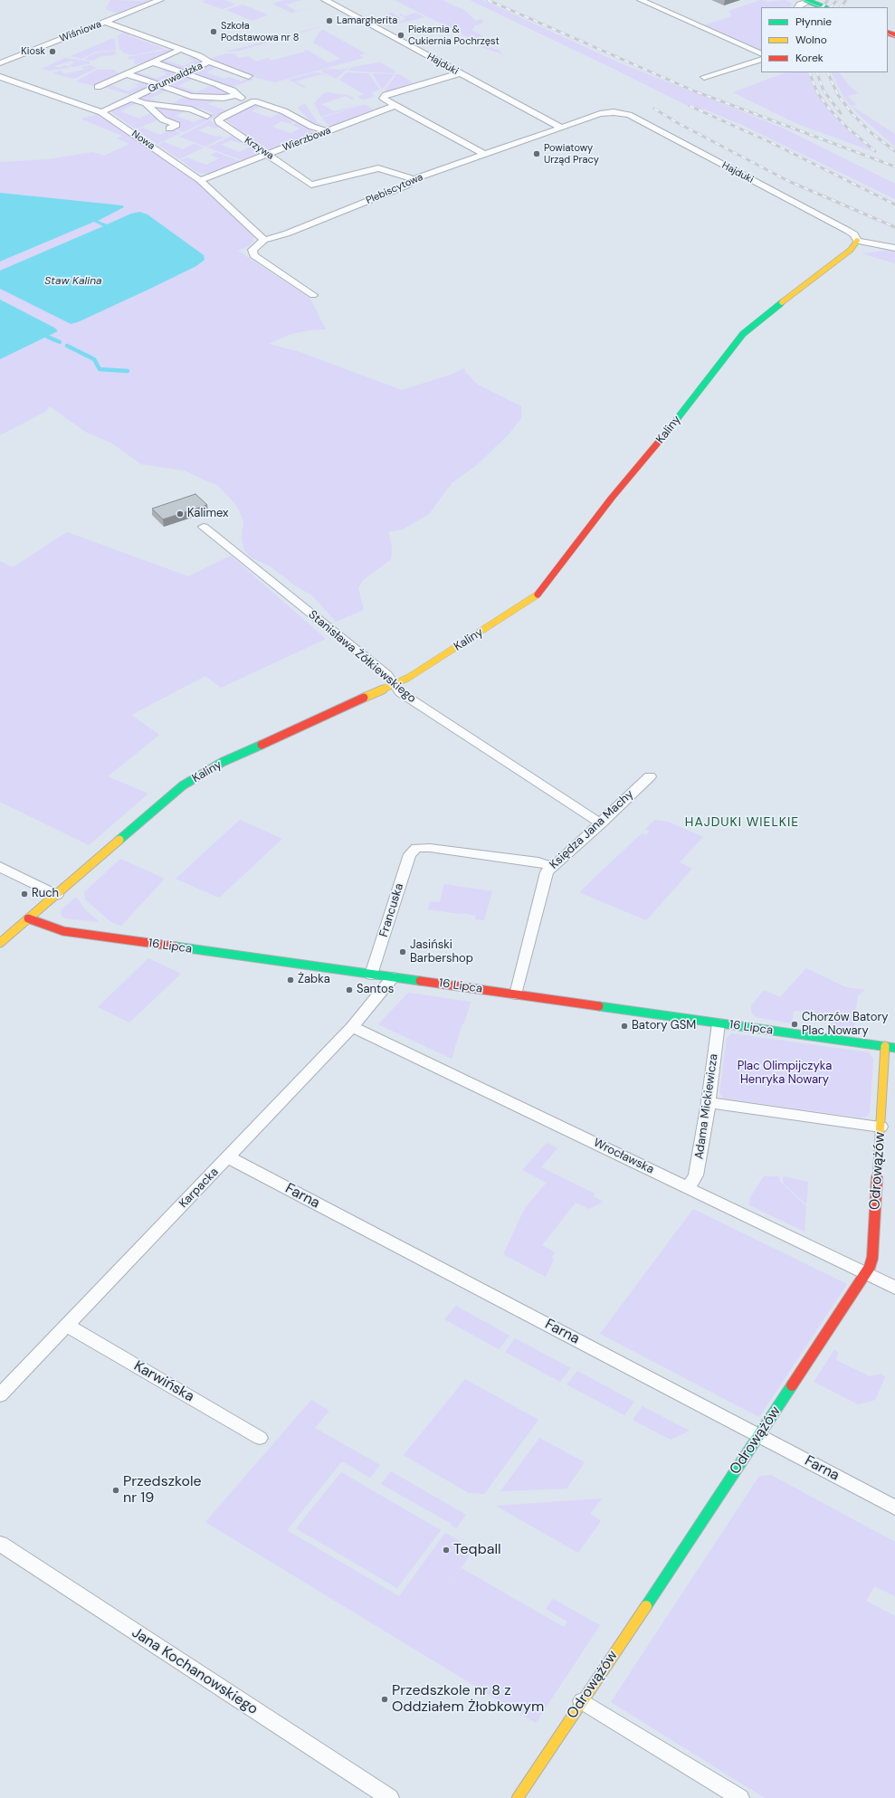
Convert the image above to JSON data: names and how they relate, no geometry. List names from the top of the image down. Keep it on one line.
{"streets":{"street":["Wiśniowa","Hajduki","Grunwaldzka","Wierzbowa","Nowa","Krzywa","Plebiscytowa","Kaliny","Stanisława Żółkiewskiego","Księdza Jana Machy","Francuska","16 Lipca","Adama Mickiewicza","Wrocławska","Odrowążów","Karpacka","Farna","Karwińska","Jana Kochanowskiego"]},"crossings":[["Wiśniowa","Grunwaldzka"],["Hajduki","Plebiscytowa"],["Hajduki","Kaliny"],["Grunwaldzka","Nowa"],["Wierzbowa","Nowa"],["Wierzbowa","Krzywa"],["Nowa","Plebiscytowa"],["Krzywa","Plebiscytowa"],["Kaliny","Stanisława Żółkiewskiego"],["Kaliny","16 Lipca"],["Stanisława Żółkiewskiego","Księdza Jana Machy"],["Księdza Jana Machy","Francuska"],["Księdza Jana Machy","16 Lipca"],["Francuska","16 Lipca"],["16 Lipca","Adama Mickiewicza"],["16 Lipca","Odrowążów"],["16 Lipca","Karpacka"],["Adama Mickiewicza","Wrocławska"],["Wrocławska","Odrowążów"],["Wrocławska","Karpacka"],["Odrowążów","Farna"],["Karpacka","Farna"],["Karpacka","Karwińska"]],"districts":["HAJDUKI WIELKIE"],"water":["Staw Kalina"],"parks":["Plac Olimpijczyka Henryka Nowary"],"places":["Lamargherita","Szkoła Podstawowa nr 8","Piekarnia & Cukiernia Pochrzęst","Kiosk","Powiatowy Urząd Pracy","Kalimex","Ruch","Jasiński Barbershop","Żabka","Santos","Chorzów Batory Plac Nowary","Batory GSM","Przedszkole nr 19","Teqball","Przedszkole nr 8 z Oddziałem Żłobkowym"],"legend":["Płynnie","Wolno","Korek"]}
